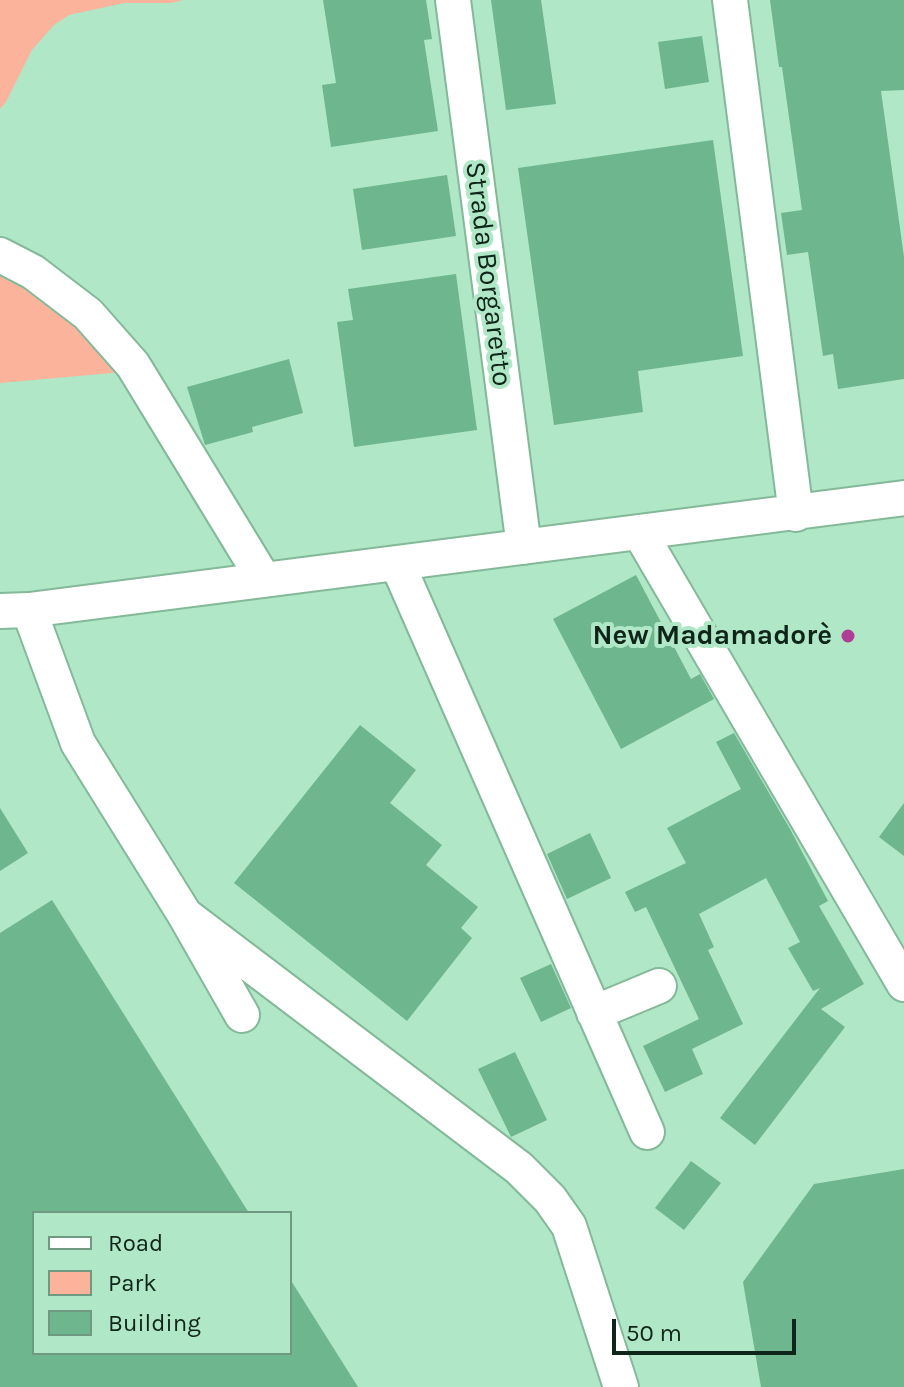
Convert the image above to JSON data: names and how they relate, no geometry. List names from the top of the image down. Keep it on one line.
{"streets":{"street":["Strada Borgaretto"]},"places":["New Madamadorè"],"legend":["Road","Park","Building"],"scale_bar":"50 m"}
